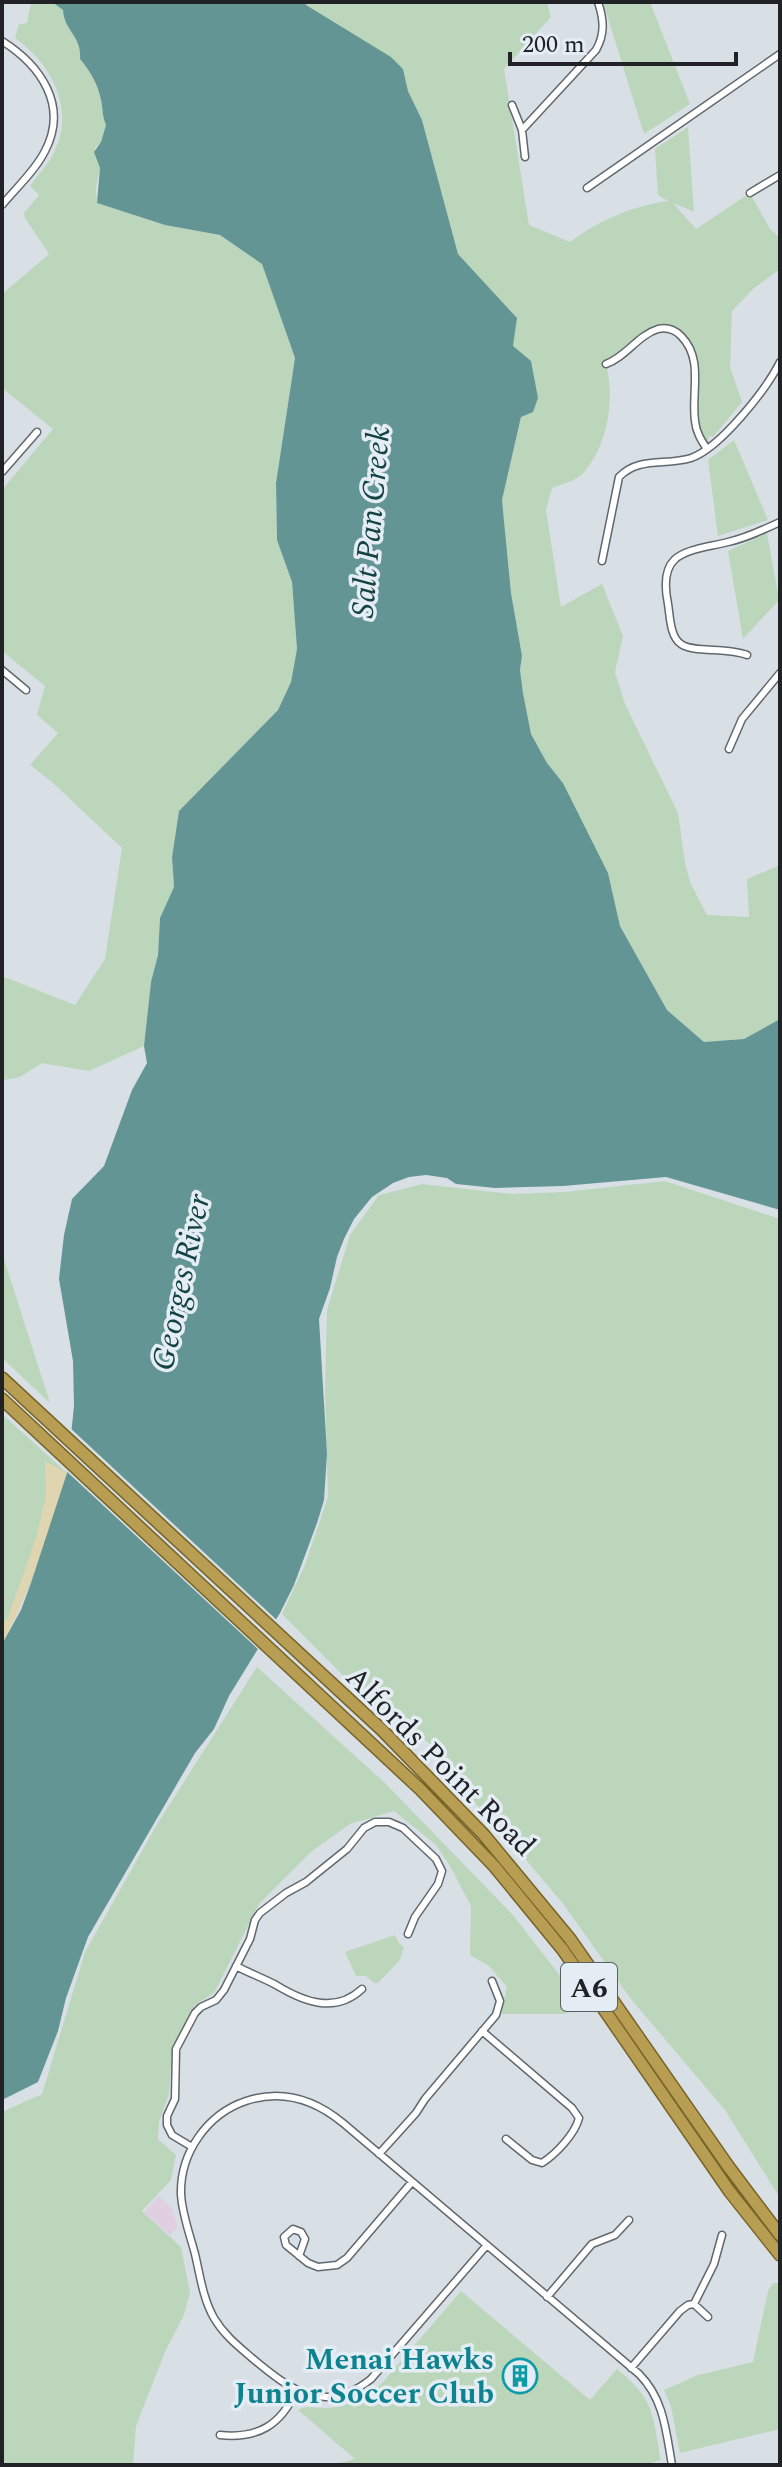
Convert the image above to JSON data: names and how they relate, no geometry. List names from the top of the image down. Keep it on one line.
{"streets":{"highway":["Alfords Point Road","A6"]},"water":["Salt Pan Creek","Georges River"],"places":{"building":["Menai Hawks Junior Soccer Club"]},"scale_bar":"200 m"}
